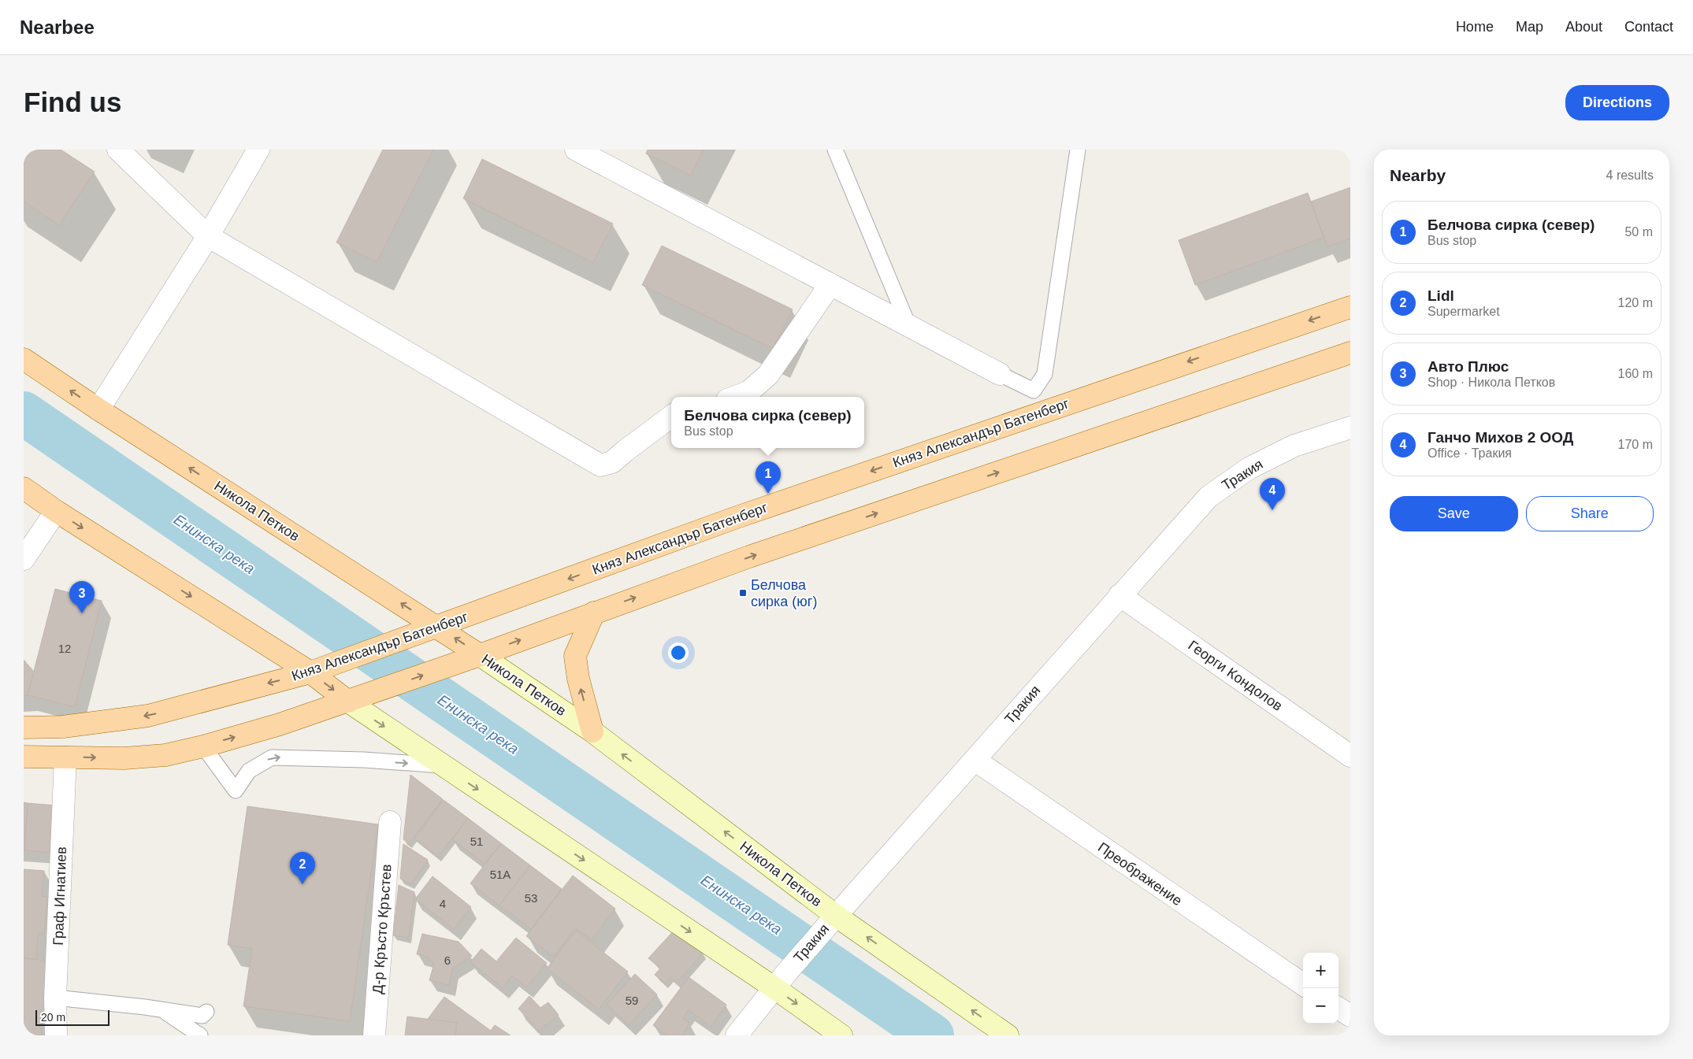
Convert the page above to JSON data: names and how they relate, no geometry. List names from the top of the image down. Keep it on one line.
{"streets":{"main road":["Княз Александър Батенберг","Никола Петков"],"street":["Тракия","Георги Кондолов","Преображение","Граф Игнатиев","Д-р Кръсто Кръстев"]},"crossings":[["Княз Александър Батенберг","Никола Петков"],["Тракия","Никола Петков"],["Тракия","Георги Кондолов"],["Тракия","Преображение"]],"water":["Енинска река"],"places":{"transit":["Белчова сирка (юг)"]},"house_numbers":["12","51","51A","53","4","6","59"],"scale_bar":"20 m","page":{"header":"Nearbee","nav":["Home","Map","About","Contact"],"buttons":["Directions",["Save","Share"]],"title":"Find us","heading":["Nearby","4 results"],"list":[{"mark":"1","name":"Белчова сирка (север)","note":"Bus stop","value":"50 m"},{"mark":"2","name":"Lidl","note":"Supermarket","value":"120 m"},{"mark":"3","name":"Авто Плюс","note":"Shop · Никола Петков","value":"160 m"},{"mark":"4","name":"Ганчо Михов 2 ООД","note":"Office · Тракия","value":"170 m"}],"popup":["Белчова сирка (север)","Bus stop"],"pins":["1","4","3","2"],"map_buttons":["+","−"],"scale":"20 m"}}
